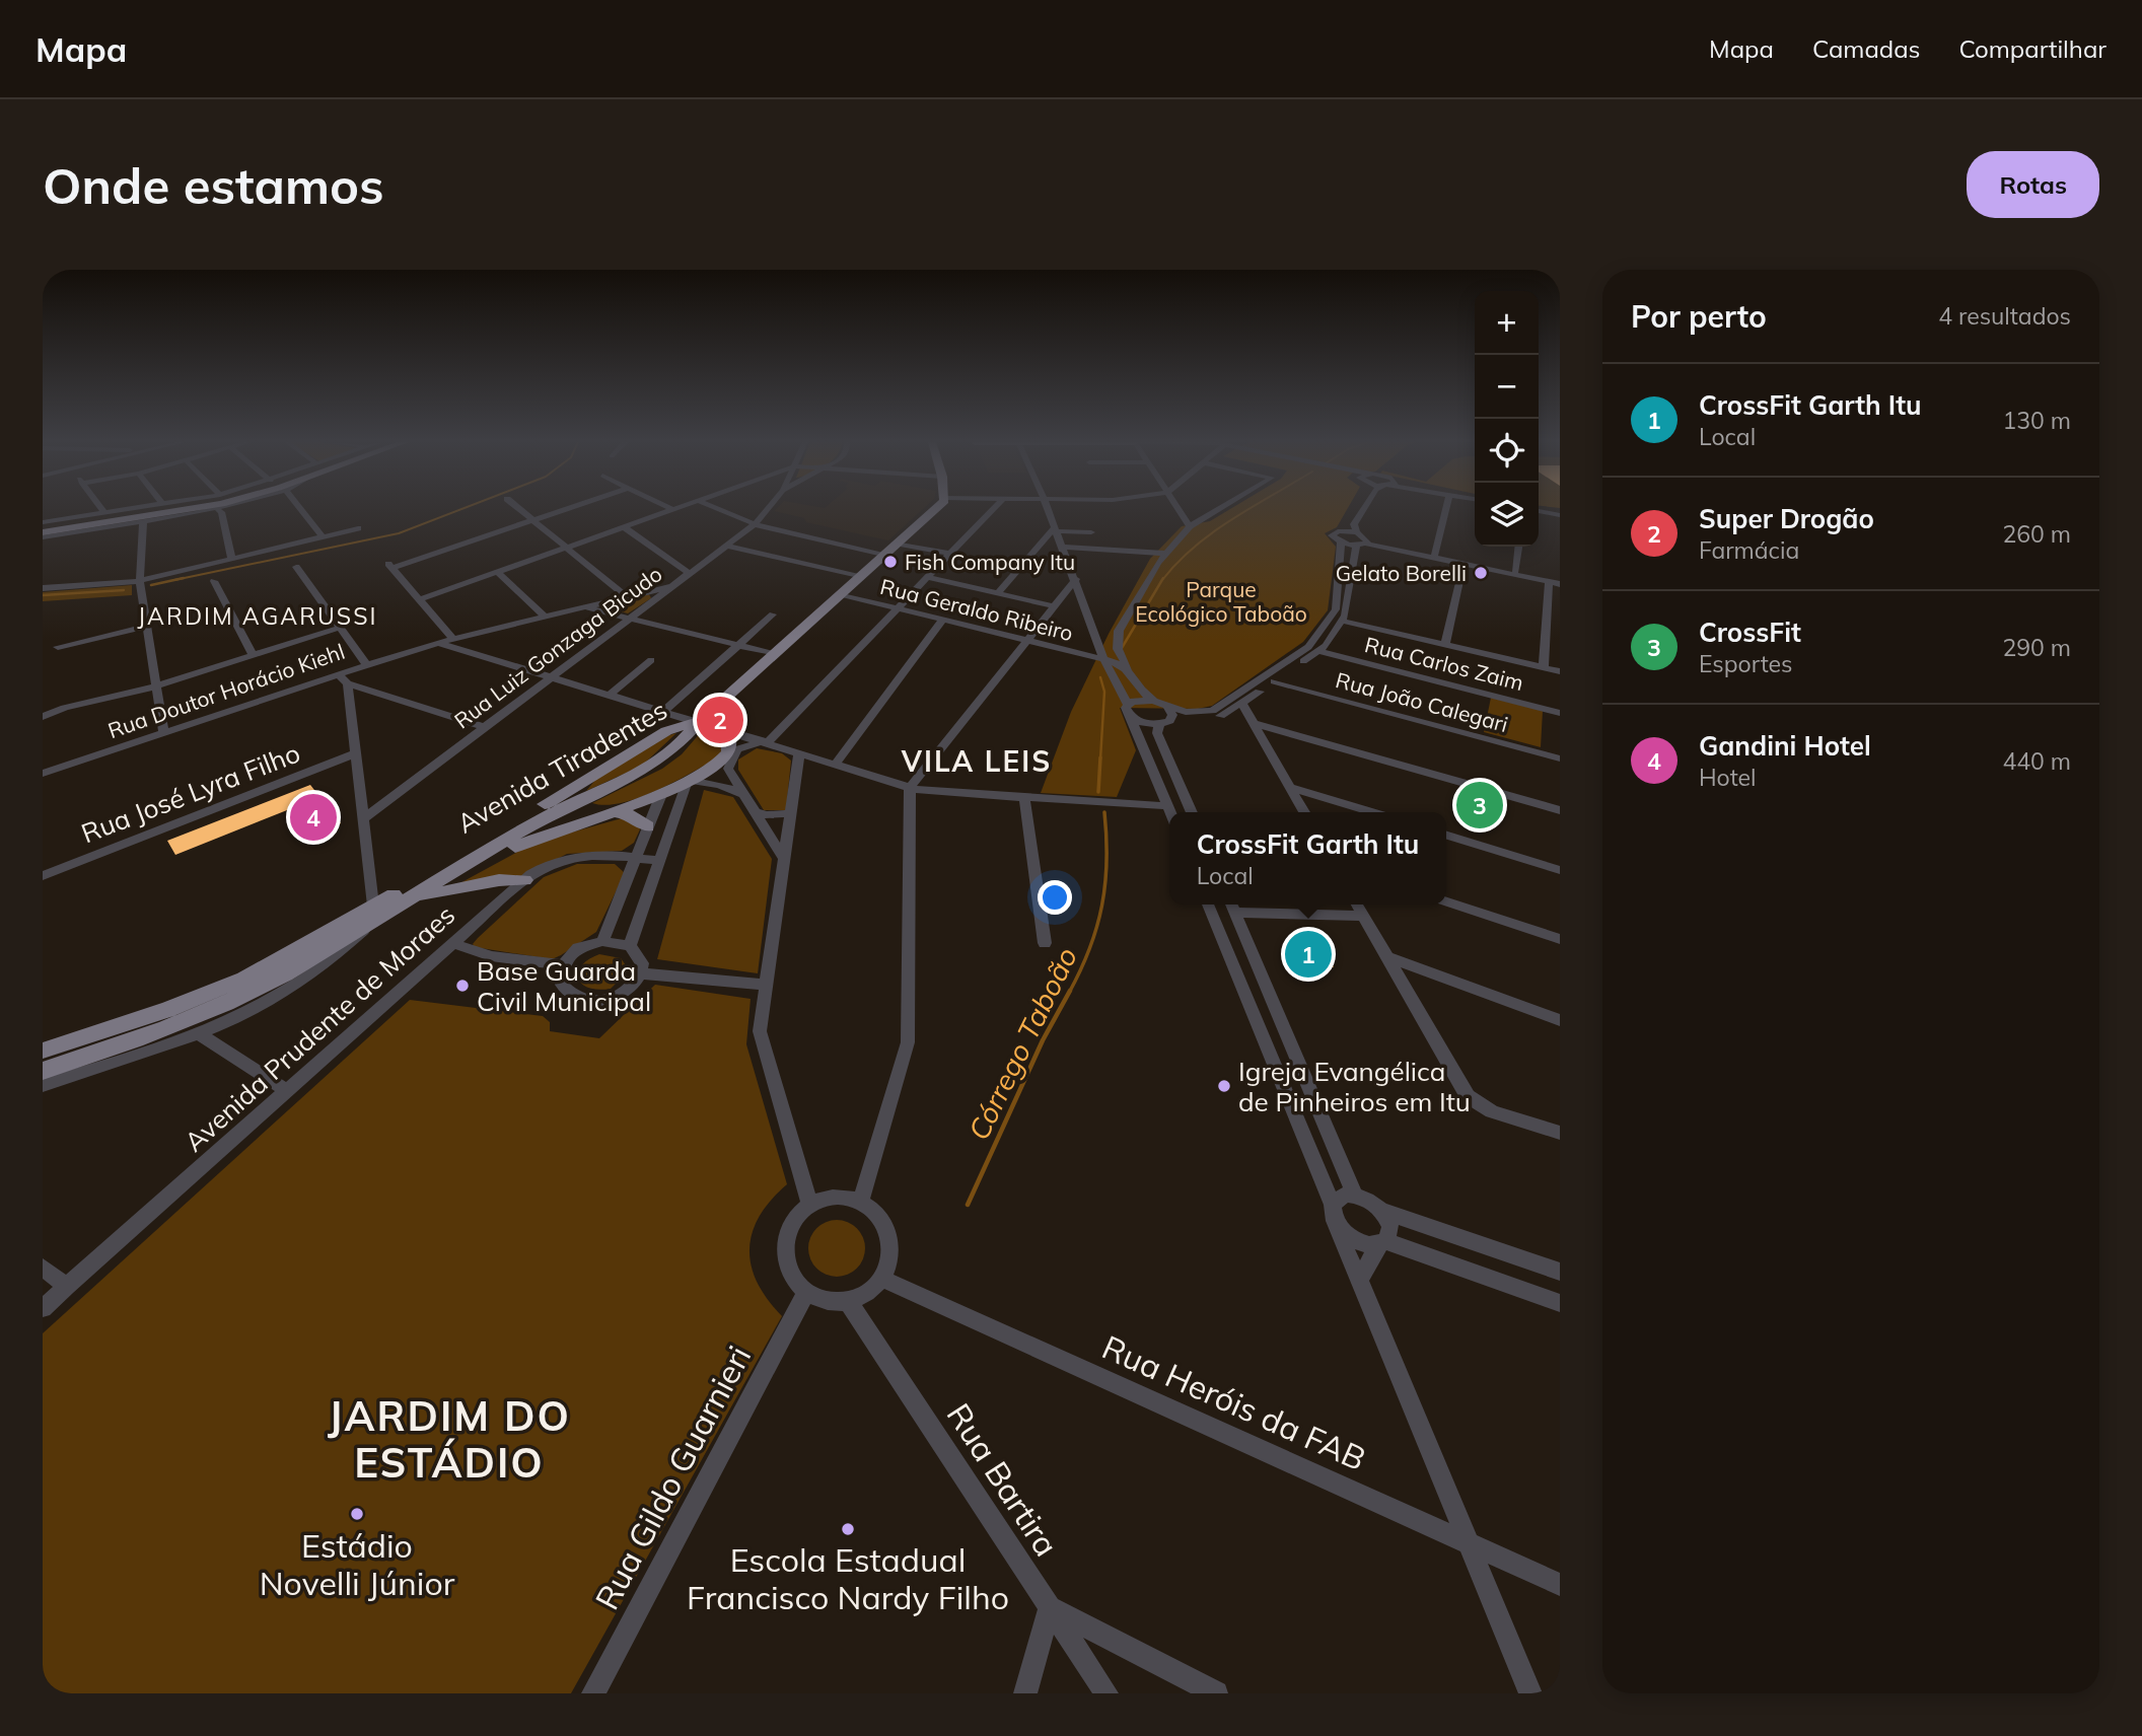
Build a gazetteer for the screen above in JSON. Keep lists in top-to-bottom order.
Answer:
{
  "streets": {
    "main road": ["Avenida Tiradentes"],
    "street": [
      "Rua Geraldo Ribeiro",
      "Rua Luiz Gonzaga Bicudo",
      "Rua Carlos Zaim",
      "Rua Doutor Horácio Kiehl",
      "Rua João Calegari",
      "Rua José Lyra Filho",
      "Avenida Prudente de Moraes",
      "Rua Heróis da FAB",
      "Rua Gildo Guarnieri",
      "Rua Bartira"
    ]
  },
  "crossings": [
    ["Rua Geraldo Ribeiro", "Avenida Tiradentes"],
    ["Rua Heróis da FAB", "Rua Gildo Guarnieri"],
    ["Rua Heróis da FAB", "Rua Bartira"],
    ["Rua Gildo Guarnieri", "Rua Bartira"]
  ],
  "districts": ["JARDIM AGARUSSI", "VILA LEIS", "JARDIM DO ESTÁDIO"],
  "water": ["Córrego Taboão"],
  "parks": ["Parque Ecológico Taboão"],
  "places": [
    "Fish Company Itu",
    "Gelato Borelli",
    "Base Guarda Civil Municipal",
    "Igreja Evangélica de Pinheiros em Itu",
    "Estádio Novelli Júnior",
    "Escola Estadual Francisco Nardy Filho"
  ],
  "page": {
    "header": "Mapa",
    "nav": ["Mapa", "Camadas", "Compartilhar"],
    "buttons": "Rotas",
    "title": "Onde estamos",
    "heading": ["Por perto", "4 resultados"],
    "map_buttons": ["+", "−"],
    "list": [
      {
        "mark": "1",
        "name": "CrossFit Garth Itu",
        "note": "Local",
        "value": "130 m"
      },
      {
        "mark": "2",
        "name": "Super Drogão",
        "note": "Farmácia",
        "value": "260 m"
      },
      {
        "mark": "3",
        "name": "CrossFit",
        "note": "Esportes",
        "value": "290 m"
      },
      {
        "mark": "4",
        "name": "Gandini Hotel",
        "note": "Hotel",
        "value": "440 m"
      }
    ],
    "pins": [
      "2",
      "3",
      "4",
      "1"
    ],
    "popup": ["CrossFit Garth Itu", "Local"]
  }
}
